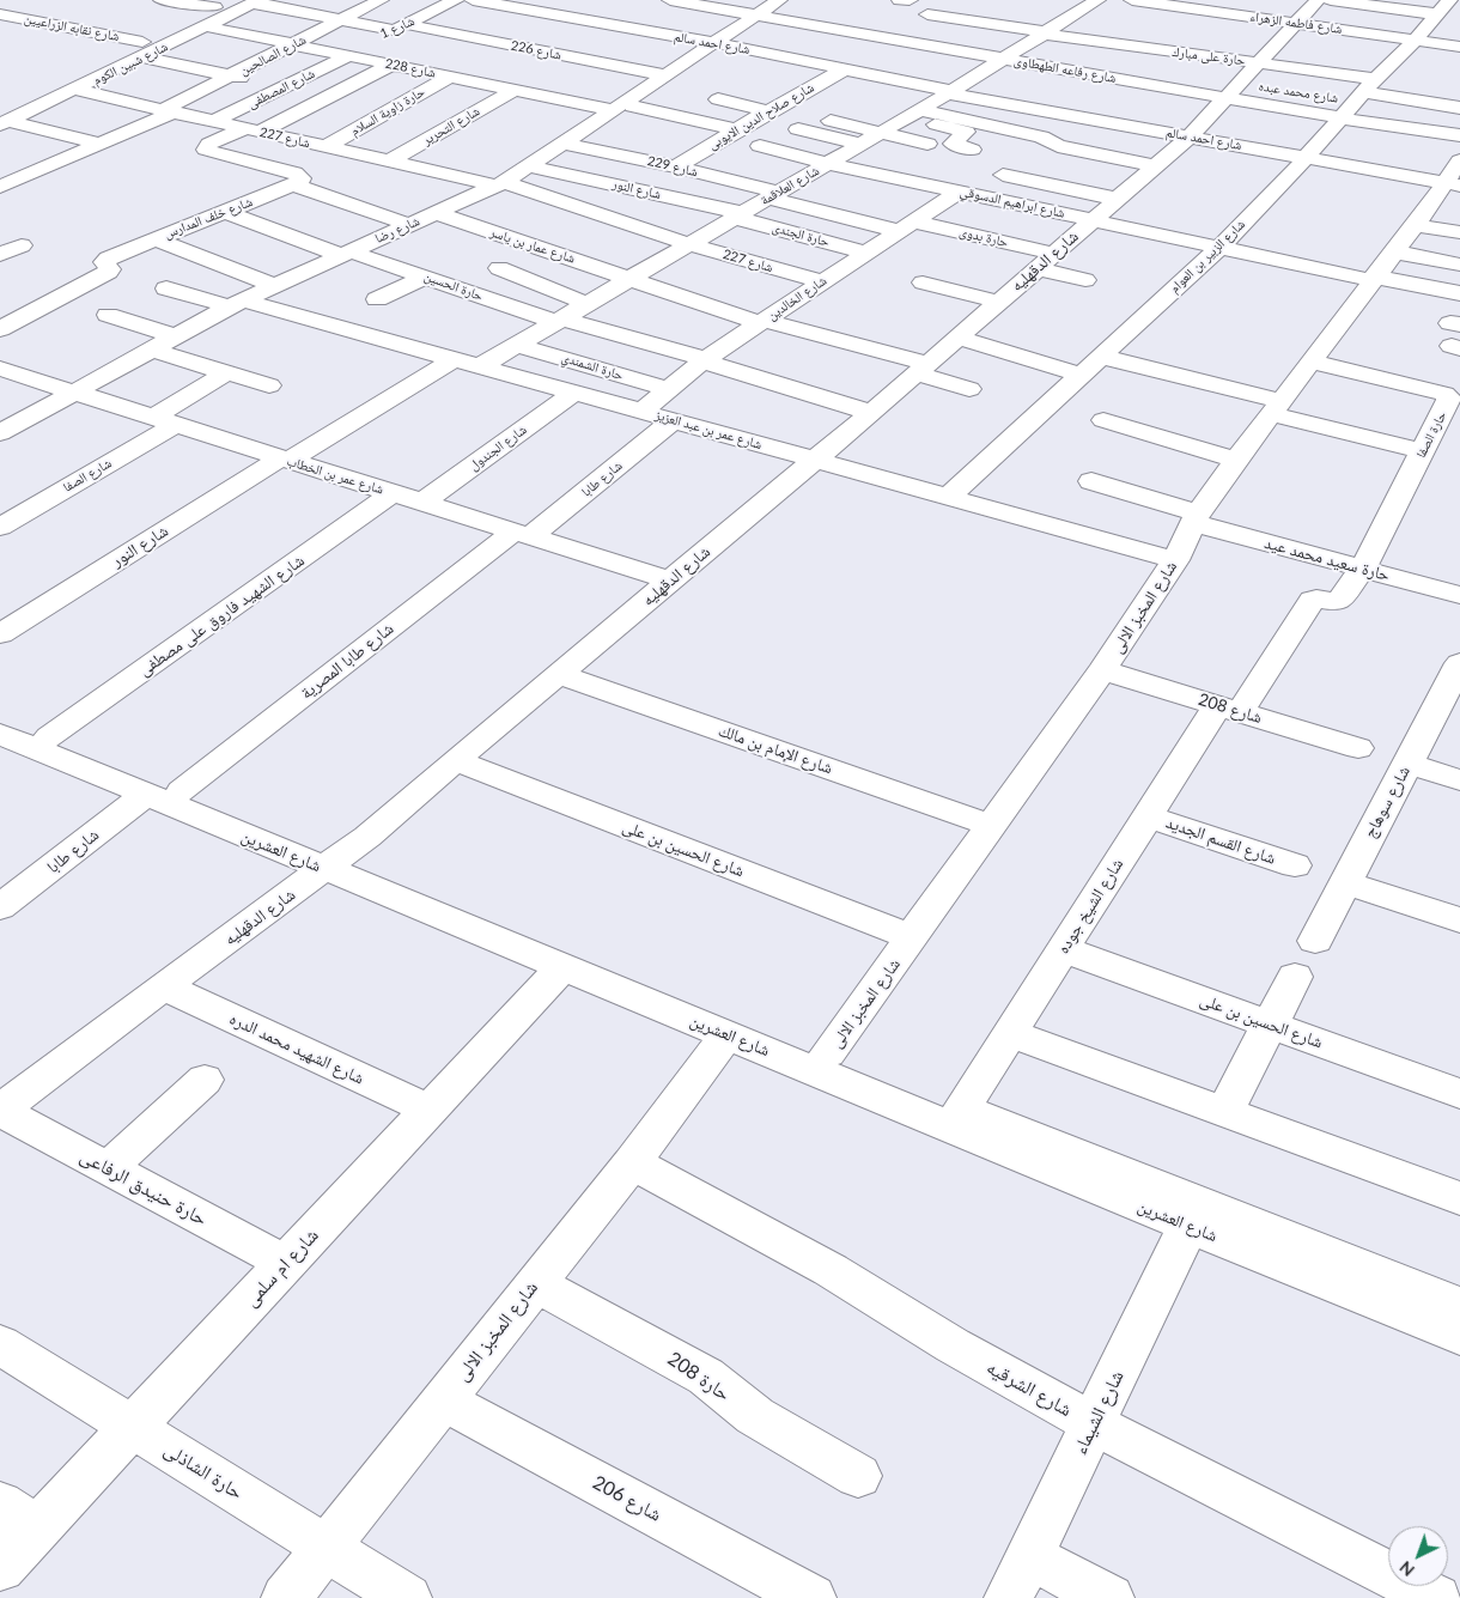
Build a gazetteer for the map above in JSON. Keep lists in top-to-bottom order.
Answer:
{
  "streets": {
    "street": [
      "شارع فاطمه الزهراء",
      "شارع نقابه الزراعيين",
      "شارع 1",
      "شارع احمد سالم",
      "شارع 226",
      "شارع الصالحين",
      "حارة على مبارك",
      "شارع شبين الكوم",
      "شارع 228",
      "شارع رفاعه الطهطاوى",
      "شارع المصطفى",
      "شارع محمد عبده",
      "حارة زاوية السلام",
      "شارع صلاح الدين الايوبى",
      "شارع التحرير",
      "شارع 227",
      "شارع 229",
      "شارع العلاقمة",
      "شارع النور",
      "شارع ابراهيم الدسوقي",
      "شارع خلف المدارس",
      "شارع رضا",
      "حارة الجندى",
      "حارة بدوى",
      "شارع عمار بن ياسر",
      "شارع الزبير بن العوام",
      "شارع الدقهليه",
      "حارة الحسين",
      "شارع الخالدين",
      "حارة الشمندي",
      "شارع عمر بن عبد العزيز",
      "حارة الصفا",
      "شارع الجندول",
      "شارع الصفا",
      "شارع عمر بن الخطاب",
      "شارع طابا",
      "حارة سعيد محمد عيد",
      "شارع المخبز الالى",
      "شارع الشهيد فاروق على مصطفى",
      "شارع طابا المصرية",
      "شارع 208",
      "شارع الإمام بن مالك",
      "شارع سوهاج",
      "شارع القسم الجديد",
      "شارع الحسين بن على",
      "شارع العشرين",
      "شارع الشيخ جوده",
      "شارع الشهيد محمد الدره",
      "حارة حنيدق الرفاعى",
      "شارع ام سلمى",
      "حارة 208",
      "شارع الشرقيه",
      "شارع الشيماء",
      "حارة الشاذلى",
      "شارع 206"
    ]
  },
  "crossings": [
    ["شارع فاطمه الزهراء", "شارع الزبير بن العوام"],
    ["شارع فاطمه الزهراء", "شارع الدقهليه"],
    ["شارع نقابه الزراعيين", "شارع الصالحين"],
    ["شارع نقابه الزراعيين", "شارع شبين الكوم"],
    ["شارع نقابه الزراعيين", "شارع المصطفى"],
    ["شارع 1", "شارع 226"],
    ["شارع 1", "شارع 228"],
    ["شارع 1", "شارع المصطفى"],
    ["شارع احمد سالم", "شارع صلاح الدين الايوبى"],
    ["شارع احمد سالم", "شارع العلاقمة"],
    ["شارع احمد سالم", "شارع رضا"],
    ["شارع احمد سالم", "شارع الزبير بن العوام"],
    ["شارع احمد سالم", "شارع الدقهليه"],
    ["شارع احمد سالم", "شارع المخبز الالى"],
    ["شارع 226", "شارع الصالحين"],
    ["شارع 226", "شارع شبين الكوم"],
    ["شارع 226", "شارع رضا"],
    ["شارع الصالحين", "شارع 228"],
    ["شارع الصالحين", "شارع 227"],
    ["حارة على مبارك", "شارع رفاعه الطهطاوى"],
    ["حارة على مبارك", "شارع محمد عبده"],
    ["حارة على مبارك", "شارع العلاقمة"],
    ["حارة على مبارك", "شارع الزبير بن العوام"],
    ["حارة على مبارك", "شارع الدقهليه"],
    ["شارع شبين الكوم", "شارع 228"],
    ["شارع شبين الكوم", "شارع 227"],
    ["شارع 228", "شارع المصطفى"],
    ["شارع 228", "حارة زاوية السلام"],
    ["شارع 228", "شارع صلاح الدين الايوبى"],
    ["شارع 228", "شارع التحرير"],
    ["شارع 228", "شارع رضا"],
    ["شارع رفاعه الطهطاوى", "شارع محمد عبده"],
    ["شارع رفاعه الطهطاوى", "شارع العلاقمة"],
    ["شارع رفاعه الطهطاوى", "شارع رضا"],
    ["شارع رفاعه الطهطاوى", "شارع الزبير بن العوام"],
    ["شارع رفاعه الطهطاوى", "شارع الدقهليه"],
    ["شارع المصطفى", "شارع 227"],
    ["شارع محمد عبده", "شارع الزبير بن العوام"],
    ["شارع محمد عبده", "شارع الدقهليه"],
    ["حارة زاوية السلام", "شارع 227"],
    ["شارع صلاح الدين الايوبى", "شارع 229"],
    ["شارع التحرير", "شارع 227"],
    ["شارع 227", "شارع العلاقمة"],
    ["شارع 227", "شارع رضا"],
    ["شارع 227", "شارع الخالدين"],
    ["شارع 229", "شارع العلاقمة"],
    ["شارع 229", "شارع رضا"],
    ["شارع 229", "حارة بدوى"],
    ["شارع 229", "شارع الخالدين"],
    ["شارع العلاقمة", "شارع النور"],
    ["شارع العلاقمة", "شارع ابراهيم الدسوقي"],
    ["شارع العلاقمة", "حارة الجندى"],
    ["شارع العلاقمة", "شارع عمار بن ياسر"],
    ["شارع العلاقمة", "حارة الحسين"],
    ["شارع العلاقمة", "حارة الشمندي"],
    ["شارع العلاقمة", "شارع عمر بن عبد العزيز"],
    ["شارع النور", "شارع رضا"],
    ["شارع النور", "حارة الجندى"],
    ["شارع النور", "شارع عمر بن عبد العزيز"],
    ["شارع النور", "شارع عمر بن الخطاب"],
    ["شارع ابراهيم الدسوقي", "شارع الزبير بن العوام"],
    ["شارع ابراهيم الدسوقي", "شارع الدقهليه"],
    ["شارع ابراهيم الدسوقي", "شارع الخالدين"],
    ["شارع ابراهيم الدسوقي", "شارع المخبز الالى"],
    ["شارع خلف المدارس", "حارة الحسين"],
    ["شارع رضا", "شارع عمار بن ياسر"],
    ["شارع رضا", "حارة الحسين"],
    ["شارع رضا", "شارع عمر بن عبد العزيز"],
    ["شارع رضا", "شارع عمر بن الخطاب"],
    ["حارة الجندى", "شارع الخالدين"],
    ["حارة بدوى", "شارع الدقهليه"],
    ["حارة بدوى", "شارع الخالدين"],
    ["شارع عمار بن ياسر", "شارع الدقهليه"],
    ["شارع عمار بن ياسر", "شارع الخالدين"],
    ["شارع الزبير بن العوام", "شارع عمر بن عبد العزيز"],
    ["شارع الدقهليه", "حارة الحسين"],
    ["شارع الدقهليه", "شارع عمر بن عبد العزيز"],
    ["شارع الدقهليه", "شارع عمر بن الخطاب"],
    ["شارع الدقهليه", "شارع الإمام بن مالك"],
    ["شارع الدقهليه", "شارع الحسين بن على"],
    ["شارع الدقهليه", "شارع العشرين"],
    ["شارع الدقهليه", "شارع الشهيد محمد الدره"],
    ["شارع الدقهليه", "حارة حنيدق الرفاعى"],
    ["حارة الحسين", "شارع الخالدين"],
    ["شارع الخالدين", "حارة الشمندي"],
    ["شارع الخالدين", "شارع عمر بن عبد العزيز"],
    ["شارع عمر بن عبد العزيز", "شارع الجندول"],
    ["شارع عمر بن عبد العزيز", "شارع طابا"],
    ["شارع عمر بن عبد العزيز", "شارع المخبز الالى"],
    ["حارة الصفا", "حارة سعيد محمد عيد"],
    ["حارة الصفا", "شارع المخبز الالى"],
    ["حارة الصفا", "شارع الشيخ جوده"],
    ["شارع الجندول", "شارع عمر بن الخطاب"],
    ["شارع الصفا", "شارع عمر بن الخطاب"],
    ["شارع عمر بن الخطاب", "شارع طابا"],
    ["شارع عمر بن الخطاب", "شارع الشهيد فاروق على مصطفى"],
    ["شارع عمر بن الخطاب", "شارع طابا المصرية"],
    ["شارع طابا", "شارع طابا المصرية"],
    ["شارع طابا", "شارع العشرين"],
    ["حارة سعيد محمد عيد", "شارع المخبز الالى"],
    ["حارة سعيد محمد عيد", "شارع الشيخ جوده"],
    ["شارع المخبز الالى", "شارع 208"],
    ["شارع المخبز الالى", "شارع الإمام بن مالك"],
    ["شارع المخبز الالى", "شارع الحسين بن على"],
    ["شارع المخبز الالى", "شارع العشرين"],
    ["شارع المخبز الالى", "حارة 208"],
    ["شارع المخبز الالى", "شارع الشرقيه"],
    ["شارع المخبز الالى", "حارة الشاذلى"],
    ["شارع المخبز الالى", "شارع 206"],
    ["شارع الشهيد فاروق على مصطفى", "شارع العشرين"],
    ["شارع طابا المصرية", "شارع العشرين"],
    ["شارع 208", "شارع الشيخ جوده"],
    ["شارع القسم الجديد", "شارع الشيخ جوده"],
    ["شارع الحسين بن على", "شارع الشيخ جوده"],
    ["شارع العشرين", "شارع الشيخ جوده"],
    ["شارع العشرين", "شارع ام سلمى"],
    ["شارع العشرين", "شارع الشيماء"],
    ["شارع الشهيد محمد الدره", "شارع ام سلمى"],
    ["حارة حنيدق الرفاعى", "شارع ام سلمى"],
    ["شارع ام سلمى", "حارة الشاذلى"],
    ["شارع الشرقيه", "شارع الشيماء"]
  ],
  "north": "bottom left"
}
